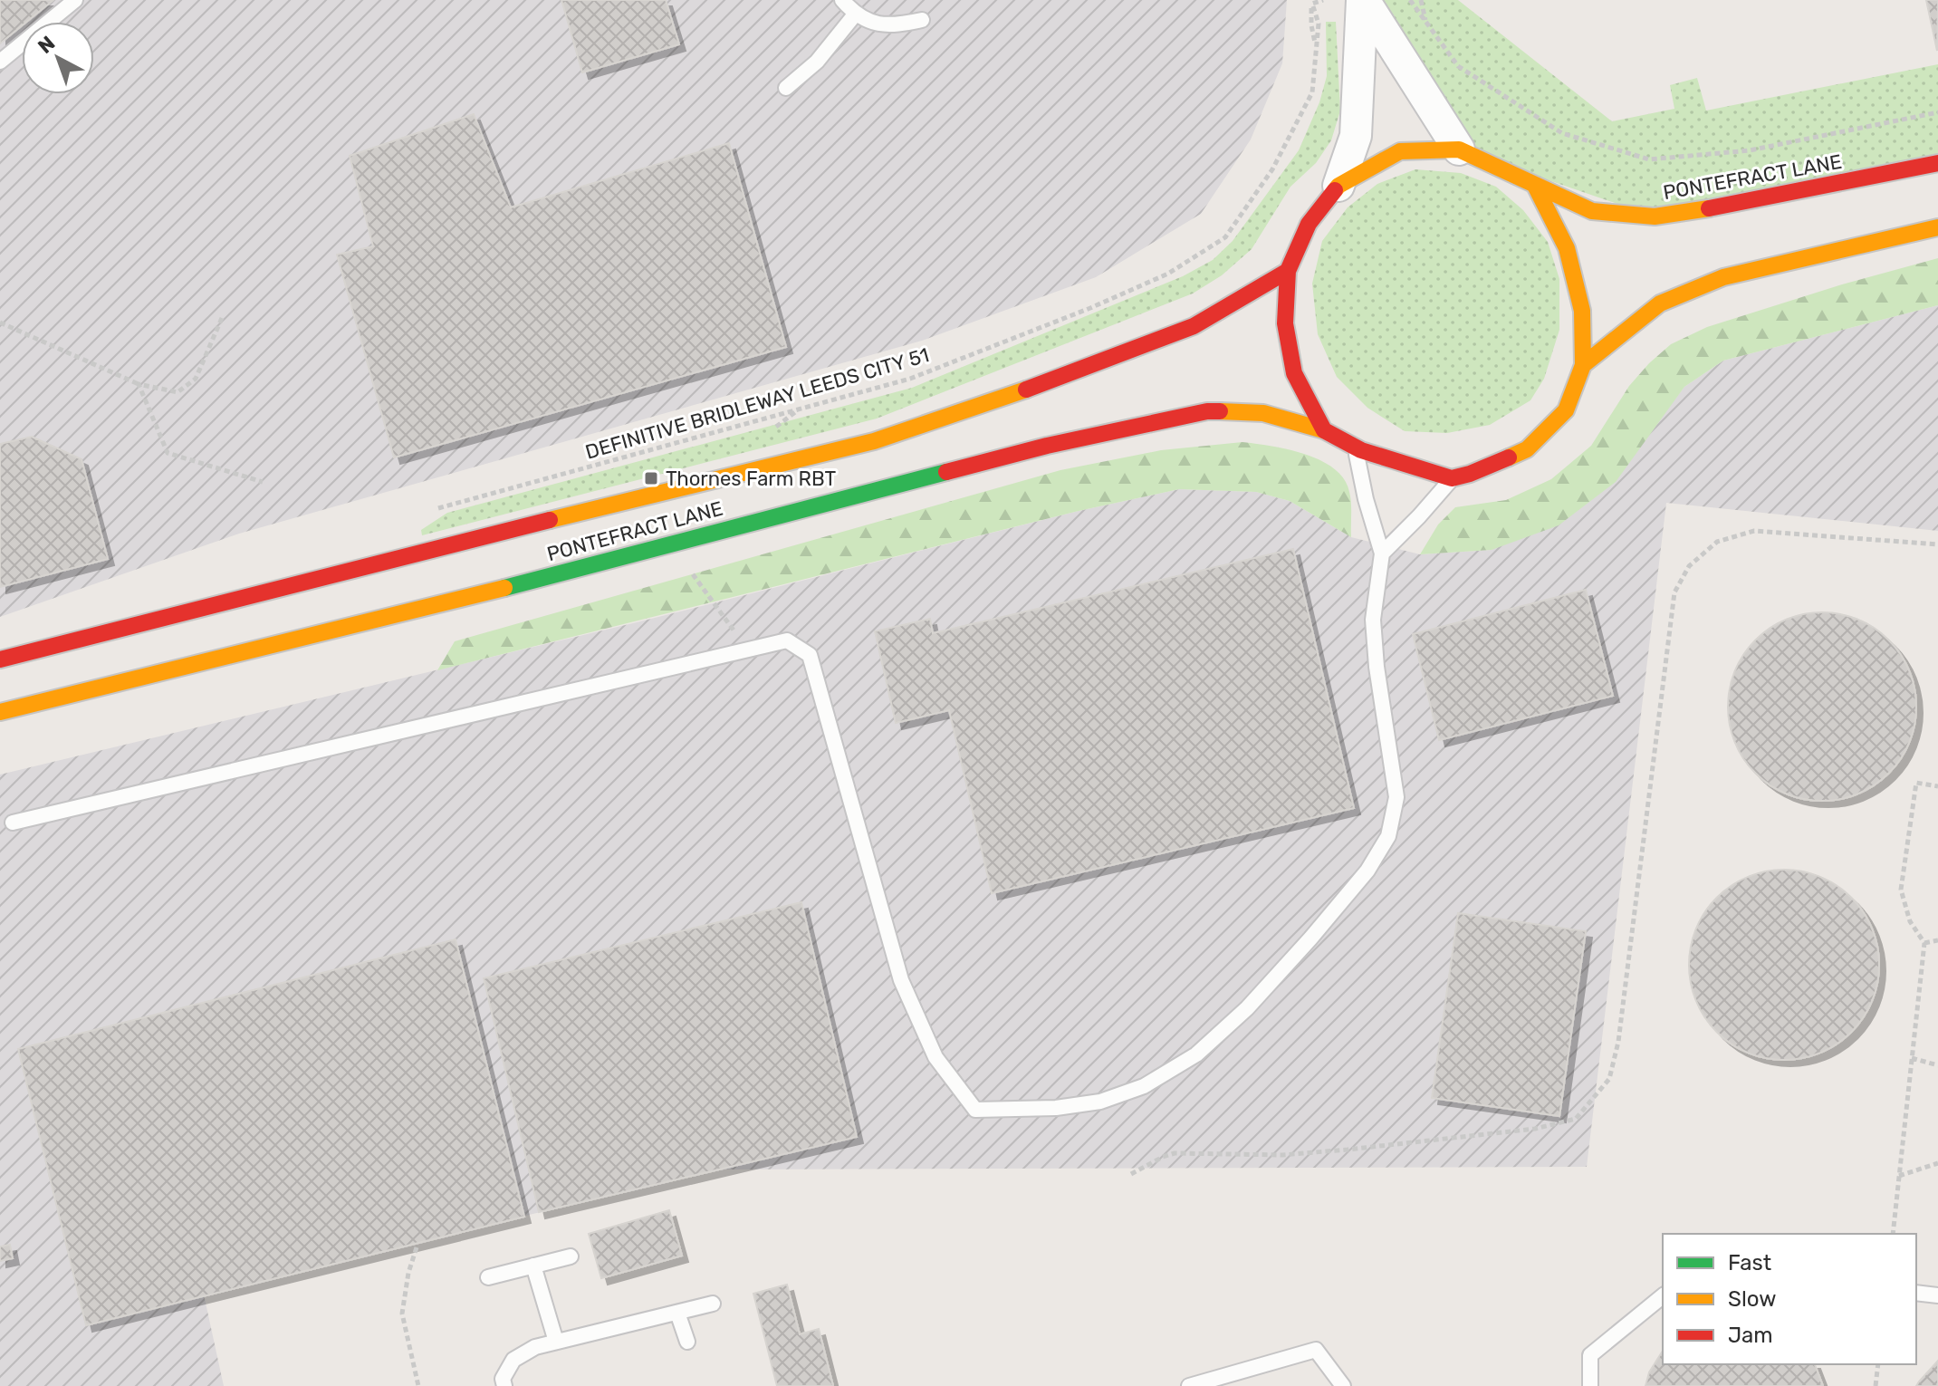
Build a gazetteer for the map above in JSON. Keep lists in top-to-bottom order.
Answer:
{
  "streets": {
    "highway": ["PONTEFRACT LANE"],
    "path": ["DEFINITIVE BRIDLEWAY LEEDS CITY 51"]
  },
  "places": {
    "transit": ["Thornes Farm RBT"]
  },
  "legend": ["Fast", "Slow", "Jam"],
  "north": "top left"
}
